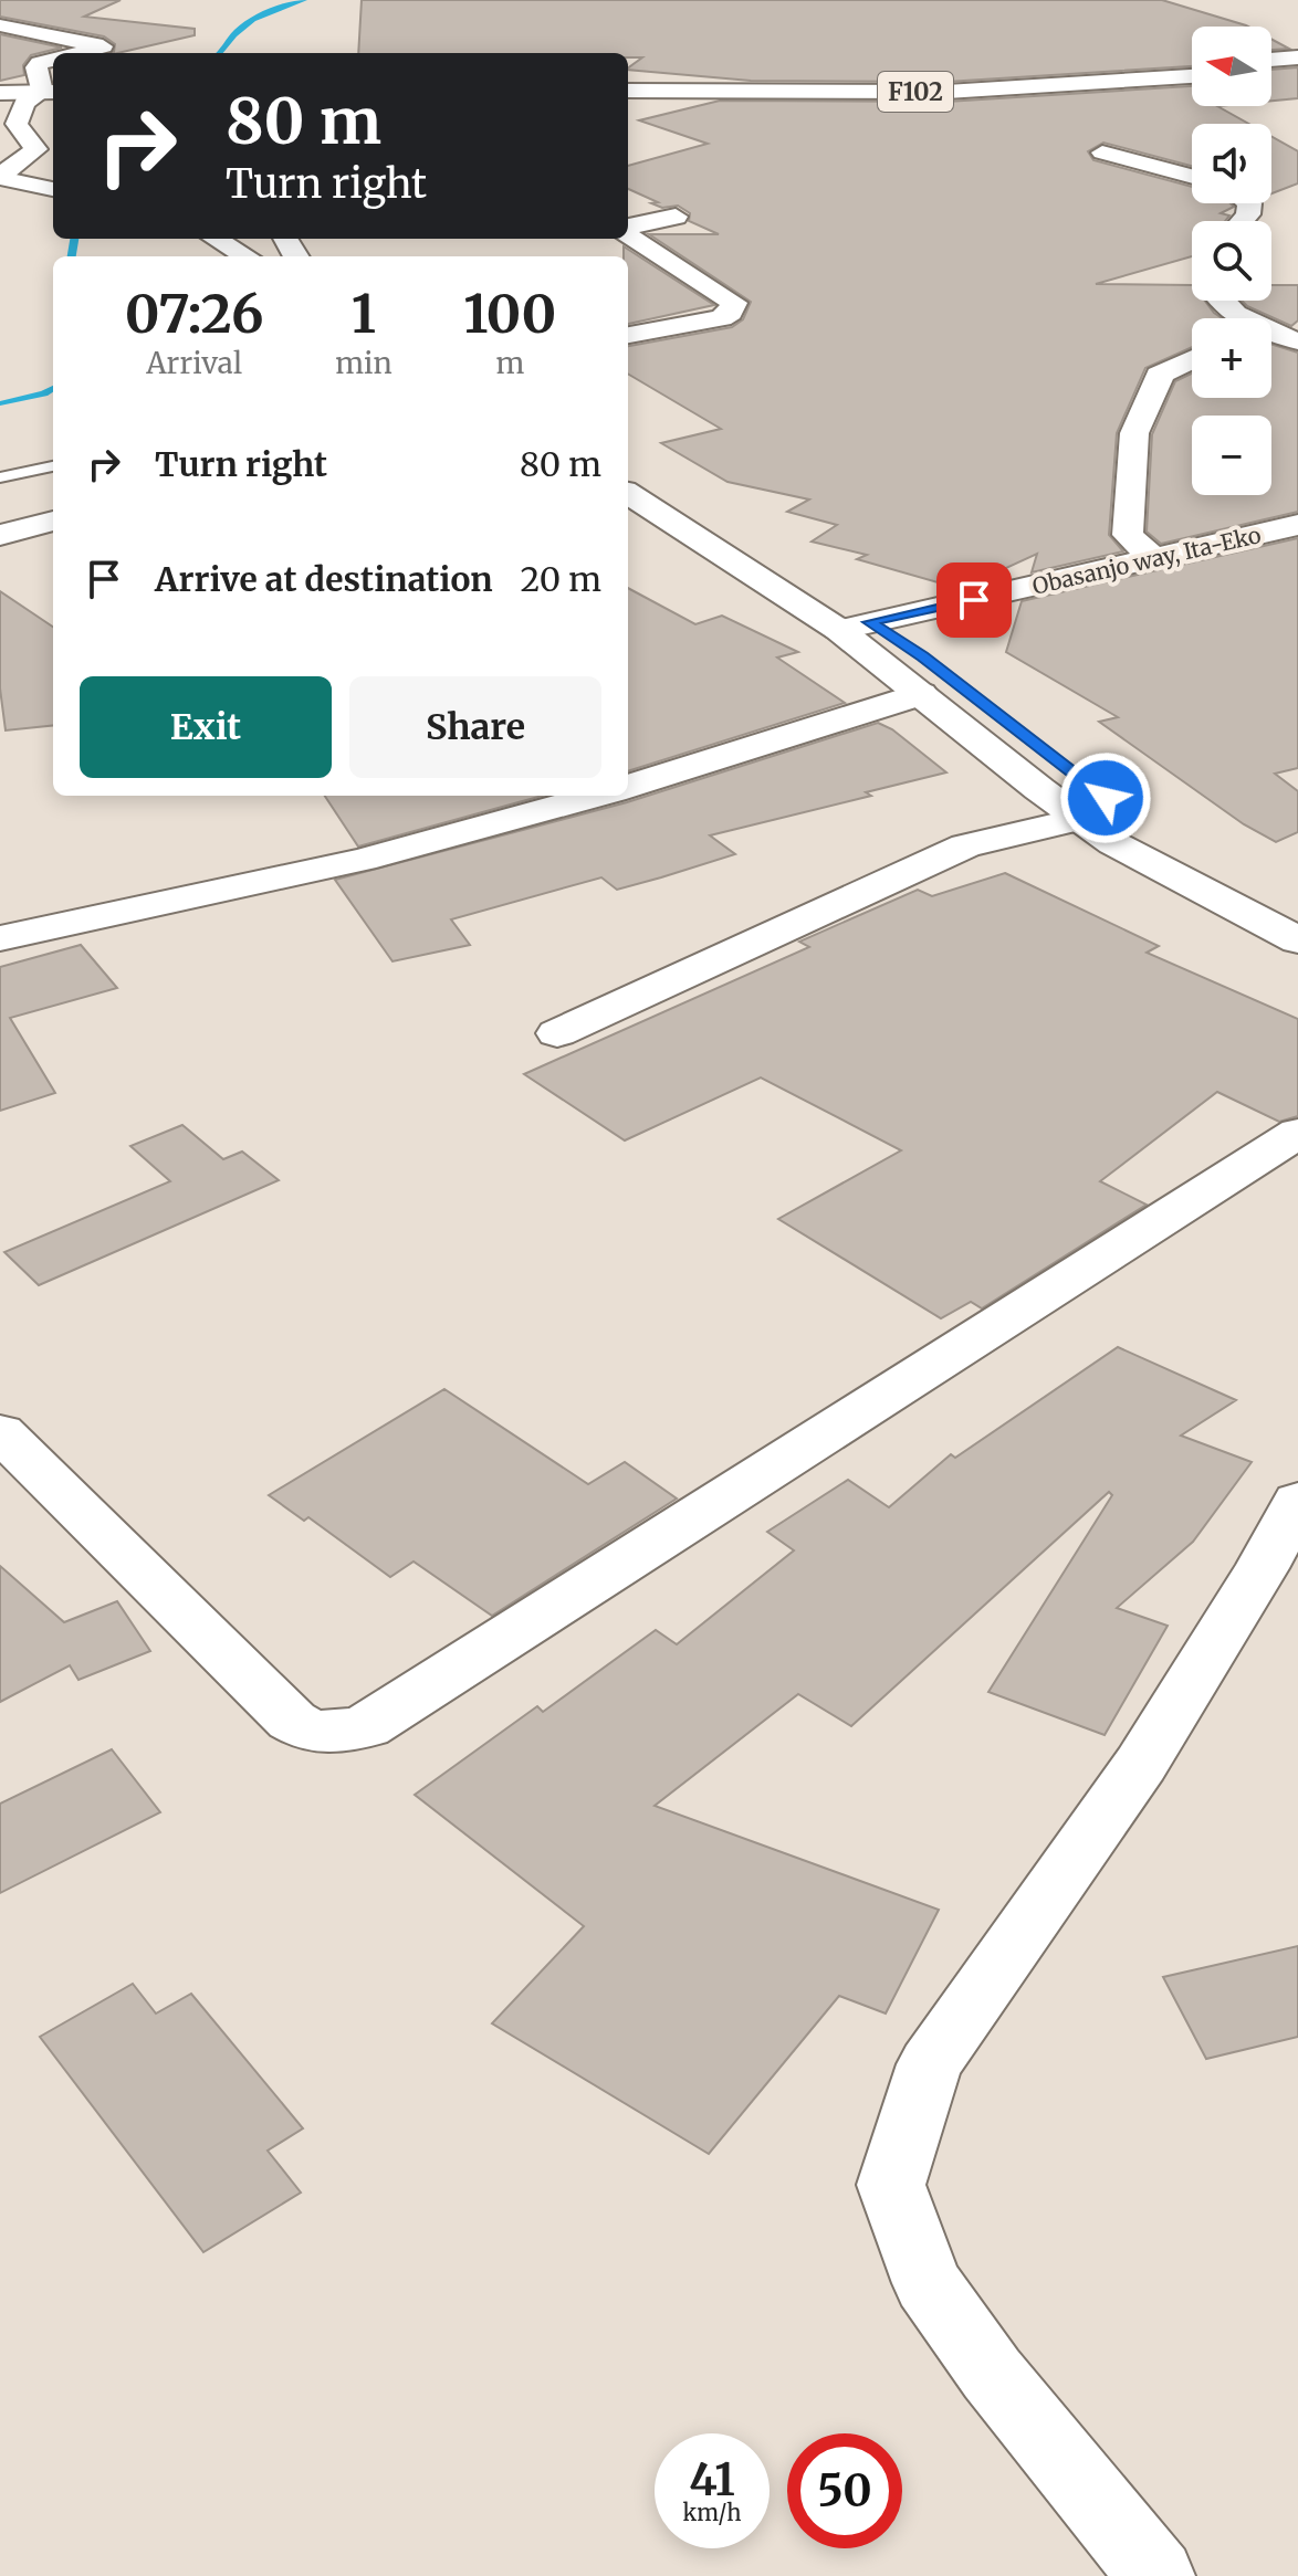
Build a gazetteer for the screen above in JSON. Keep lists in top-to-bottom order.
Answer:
{
  "streets": {
    "main road": ["F102", "Obasanjo way, Ita-Eko"]
  },
  "north": "left",
  "page": {
    "map_buttons": ["+", "−"],
    "turn": ["80 m", "Turn right"],
    "eta": [
      "07:26",
      "Arrival",
      "1",
      "min",
      "100",
      "m"
    ],
    "list": [
      {
        "name": "Turn right",
        "value": "80 m"
      },
      {
        "name": "Arrive at destination",
        "value": "20 m"
      }
    ],
    "buttons": ["Exit", "Share"],
    "speed": "41 km/h",
    "limit": "50"
  }
}
